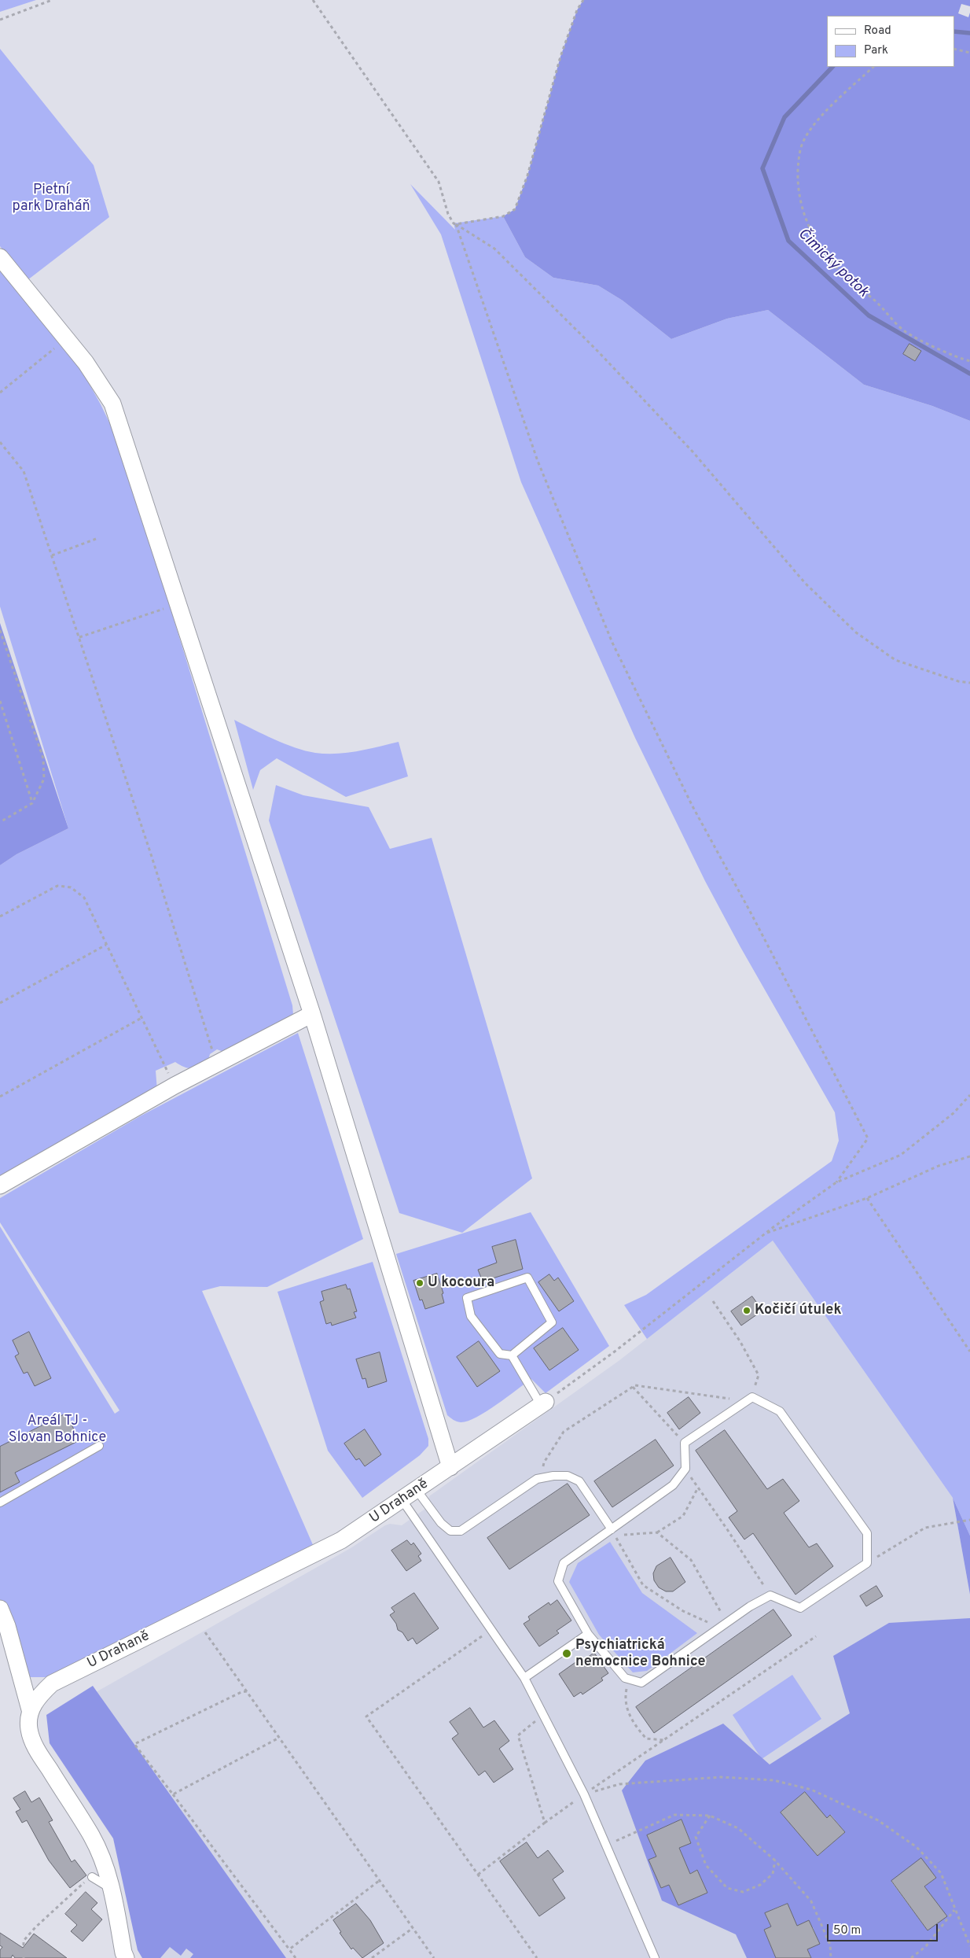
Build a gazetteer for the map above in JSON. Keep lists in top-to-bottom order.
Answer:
{
  "streets": {
    "street": ["U Drahaně"]
  },
  "water": ["Čimický potok"],
  "parks": ["Pietní park Draháň", "Areál TJ - Slovan Bohnice"],
  "places": ["U kocoura", "Kočičí útulek", "Psychiatrická nemocnice Bohnice"],
  "legend": ["Road", "Park"],
  "scale_bar": "50 m"
}
